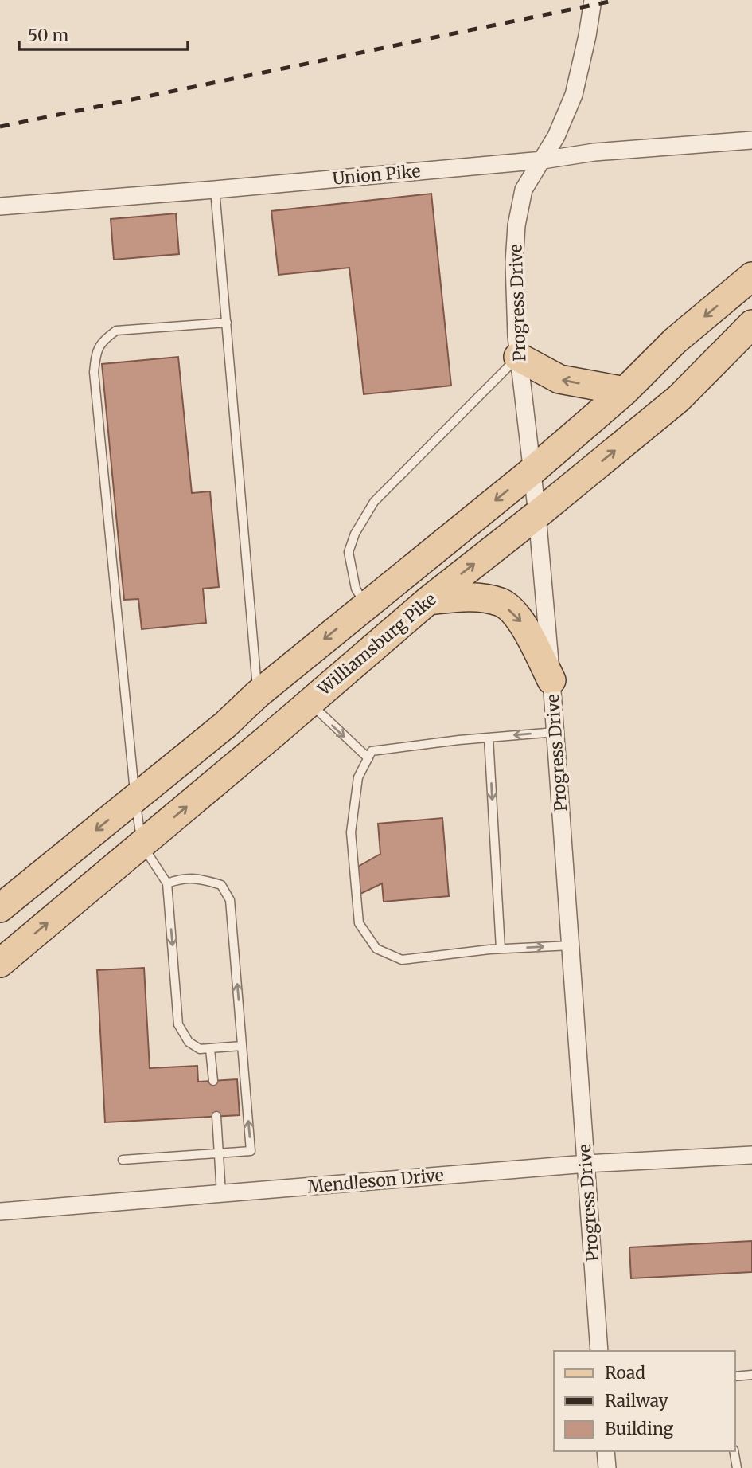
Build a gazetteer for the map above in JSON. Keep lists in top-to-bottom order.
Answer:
{
  "streets": {
    "main road": ["Williamsburg Pike"],
    "street": ["Union Pike", "Progress Drive", "Mendleson Drive"]
  },
  "crossings": [
    ["Union Pike", "Progress Drive"],
    ["Progress Drive", "Williamsburg Pike"],
    ["Progress Drive", "Mendleson Drive"]
  ],
  "legend": ["Road", "Railway", "Building"],
  "scale_bar": "50 m"
}
